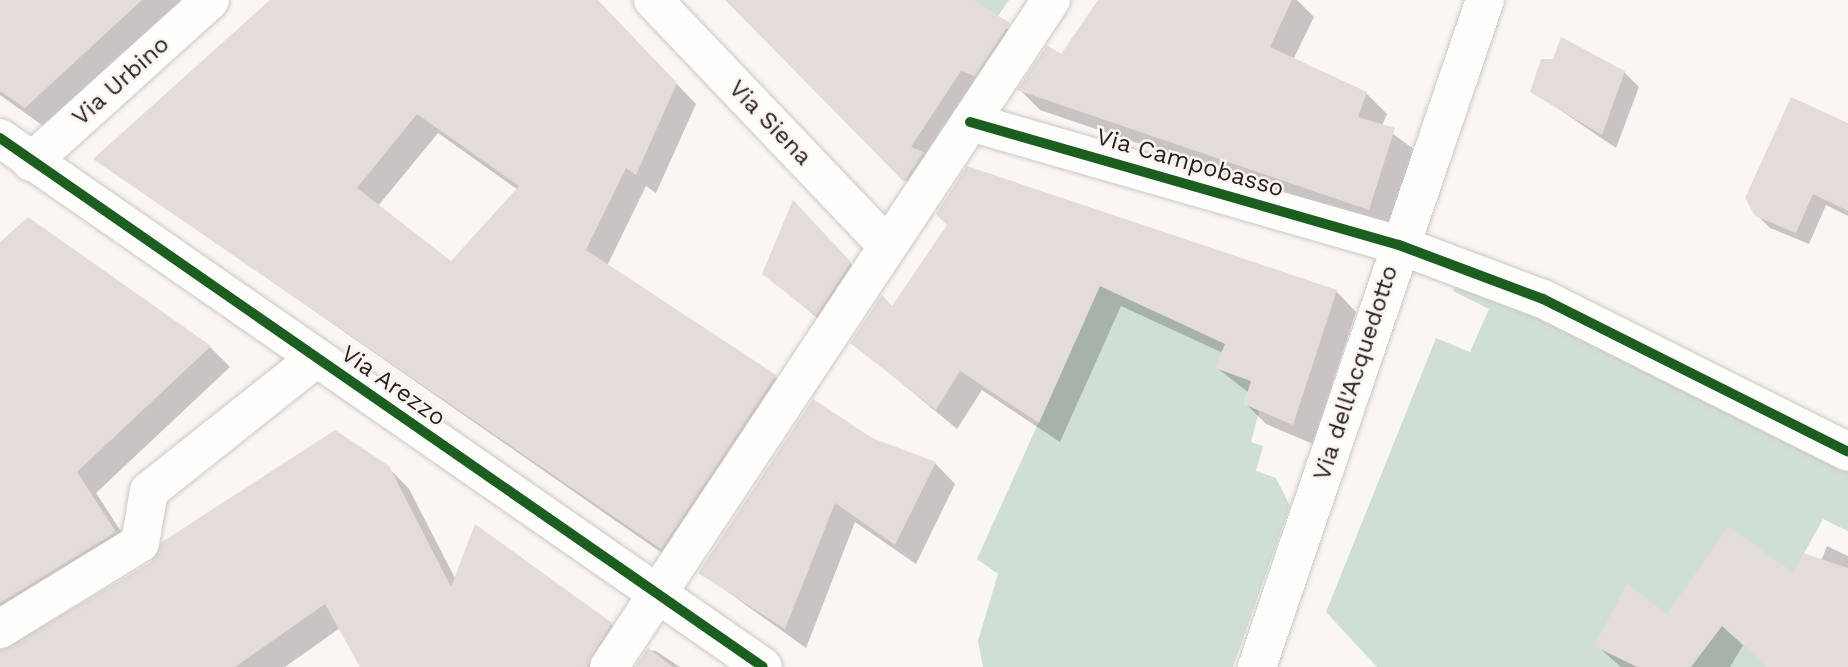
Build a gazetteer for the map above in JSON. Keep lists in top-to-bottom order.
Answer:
{
  "streets": {
    "street": [
      "Via Urbino",
      "Via Siena",
      "Via Campobasso",
      "Via dell'Acquedotto",
      "Via Arezzo"
    ]
  },
  "crossings": [
    ["Via Urbino", "Via Arezzo"],
    ["Via Campobasso", "Via dell'Acquedotto"]
  ]
}
